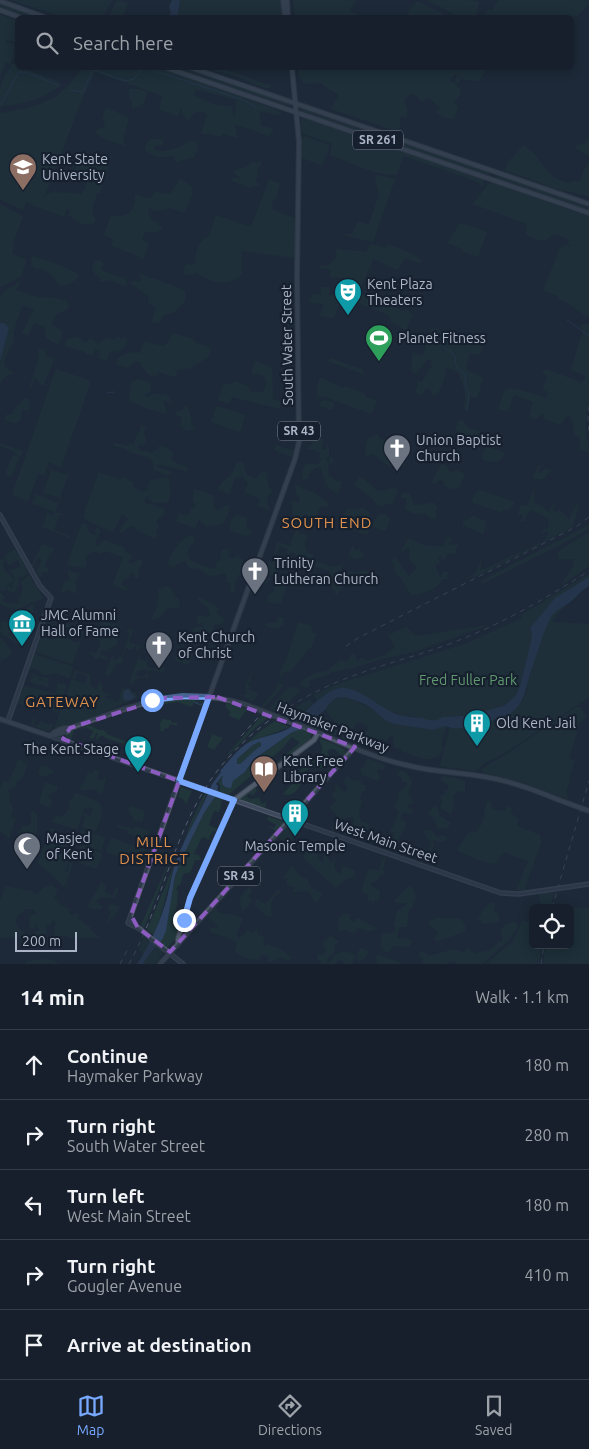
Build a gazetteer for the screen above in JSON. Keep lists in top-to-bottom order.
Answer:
{
  "streets": {
    "main road": [
      "SR 261",
      "South Water Street",
      "SR 43",
      "Haymaker Parkway",
      "West Main Street"
    ]
  },
  "crossings": [
    ["SR 261", "South Water Street"],
    ["South Water Street", "Haymaker Parkway"],
    ["South Water Street", "West Main Street"],
    ["SR 43", "Haymaker Parkway"],
    ["SR 43", "West Main Street"],
    ["Haymaker Parkway", "West Main Street"]
  ],
  "districts": ["SOUTH END", "GATEWAY", "MILL DISTRICT"],
  "parks": ["Fred Fuller Park"],
  "places": {
    "school or university": ["Kent State University"],
    "theatre": ["Kent Plaza Theaters", "The Kent Stage"],
    "sports": ["Planet Fitness"],
    "church": ["Union Baptist Church", "Trinity Lutheran Church", "Kent Church of Christ"],
    "museum": ["JMC Alumni Hall of Fame"],
    "building": ["Old Kent Jail", "Masonic Temple"],
    "library": ["Kent Free Library"],
    "mosque": ["Masjed of Kent"]
  },
  "scale_bar": "200 m",
  "page": {
    "search": "Search here",
    "scale": "200 m",
    "heading": ["14 min", "Walk · 1.1 km"],
    "list": [
      ["Continue", "Haymaker Parkway", "180 m"],
      ["Turn right", "South Water Street", "280 m"],
      ["Turn left", "West Main Street", "180 m"],
      ["Turn right", "Gougler Avenue", "410 m"],
      "Arrive at destination"
    ],
    "nav": ["Map", "Directions", "Saved"]
  }
}
